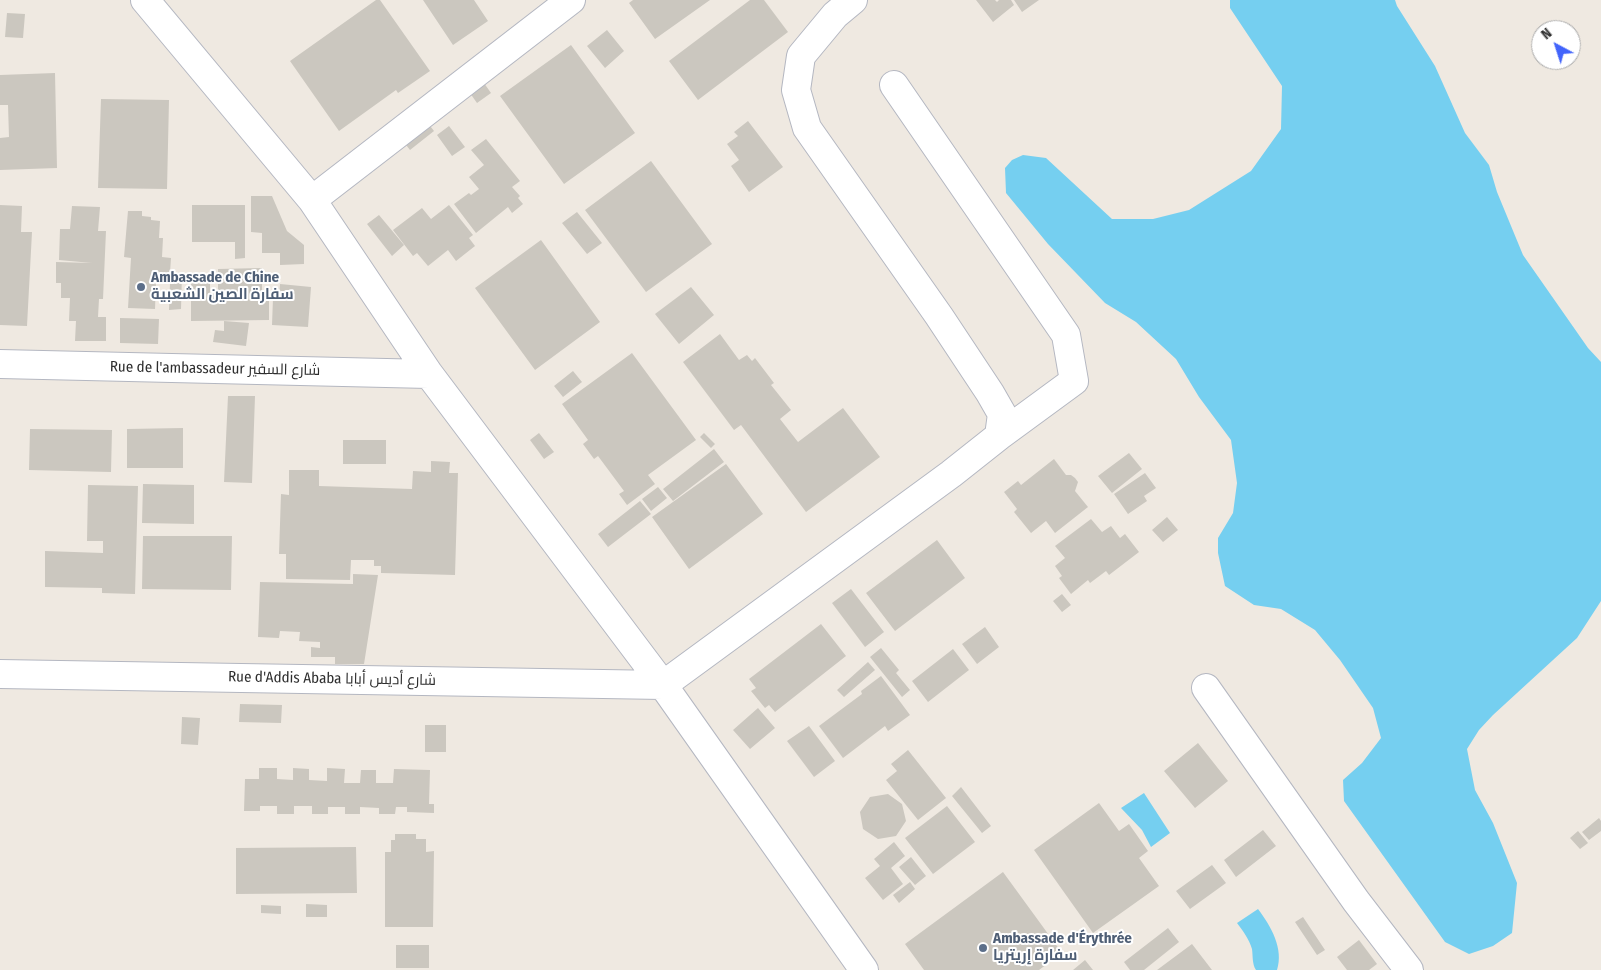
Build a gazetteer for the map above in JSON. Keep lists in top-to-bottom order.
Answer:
{
  "streets": {
    "street": ["Rue de l'ambassadeur شارع السفير", "Rue d'Addis Ababa شارع أديس أبابا"]
  },
  "places": ["Ambassade de Chine سفارة الصين الشعبية", "Ambassade d'Érythrée سفارة إريتريا"],
  "north": "top left"
}
